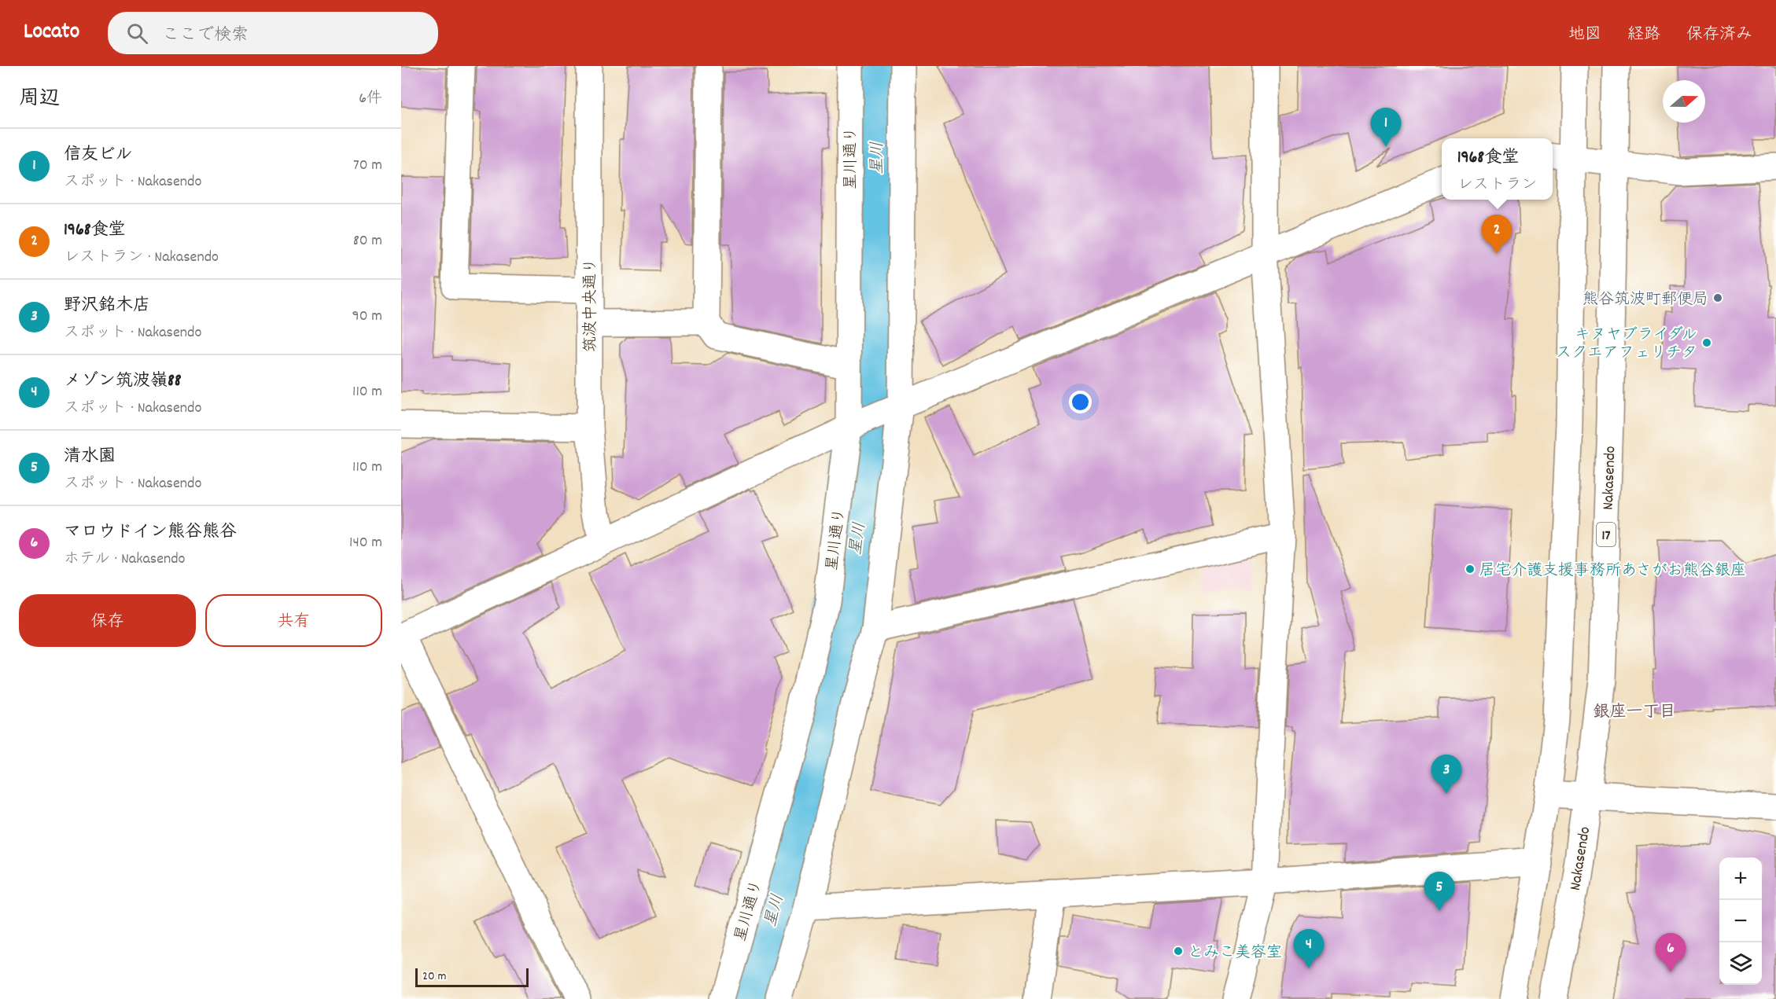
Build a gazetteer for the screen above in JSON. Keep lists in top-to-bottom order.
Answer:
{
  "streets": {
    "main road": [
      "星川通り",
      "筑波中央通り",
      "Nakasendo",
      "17"
    ]
  },
  "districts": ["銀座一丁目"],
  "water": ["星川"],
  "places": [
    "熊谷筑波町郵便局",
    "キヌヤブライダル スクエアフェリチタ",
    "居宅介護支援事務所あさがお熊谷銀座",
    "とみこ美容室"
  ],
  "scale_bar": "20 m",
  "north": "right",
  "page": {
    "header": "Locato",
    "search": "ここで検索",
    "nav": ["地図", "経路", "保存済み"],
    "heading": ["周辺", "6件"],
    "pins": [
      "1",
      "2",
      "3",
      "5",
      "4",
      "6"
    ],
    "list": [
      {
        "mark": "1",
        "name": "信友ビル",
        "note": "スポット · Nakasendo",
        "value": "70 m"
      },
      {
        "mark": "2",
        "name": "1968食堂",
        "note": "レストラン · Nakasendo",
        "value": "80 m"
      },
      {
        "mark": "3",
        "name": "野沢銘木店",
        "note": "スポット · Nakasendo",
        "value": "90 m"
      },
      {
        "mark": "4",
        "name": "メゾン筑波嶺88",
        "note": "スポット · Nakasendo",
        "value": "110 m"
      },
      {
        "mark": "5",
        "name": "清水園",
        "note": "スポット · Nakasendo",
        "value": "110 m"
      },
      {
        "mark": "6",
        "name": "マロウドイン熊谷熊谷",
        "note": "ホテル · Nakasendo",
        "value": "140 m"
      }
    ],
    "popup": ["1968食堂", "レストラン"],
    "buttons": ["保存", "共有"],
    "map_buttons": ["+", "−"],
    "scale": "20 m"
  }
}
